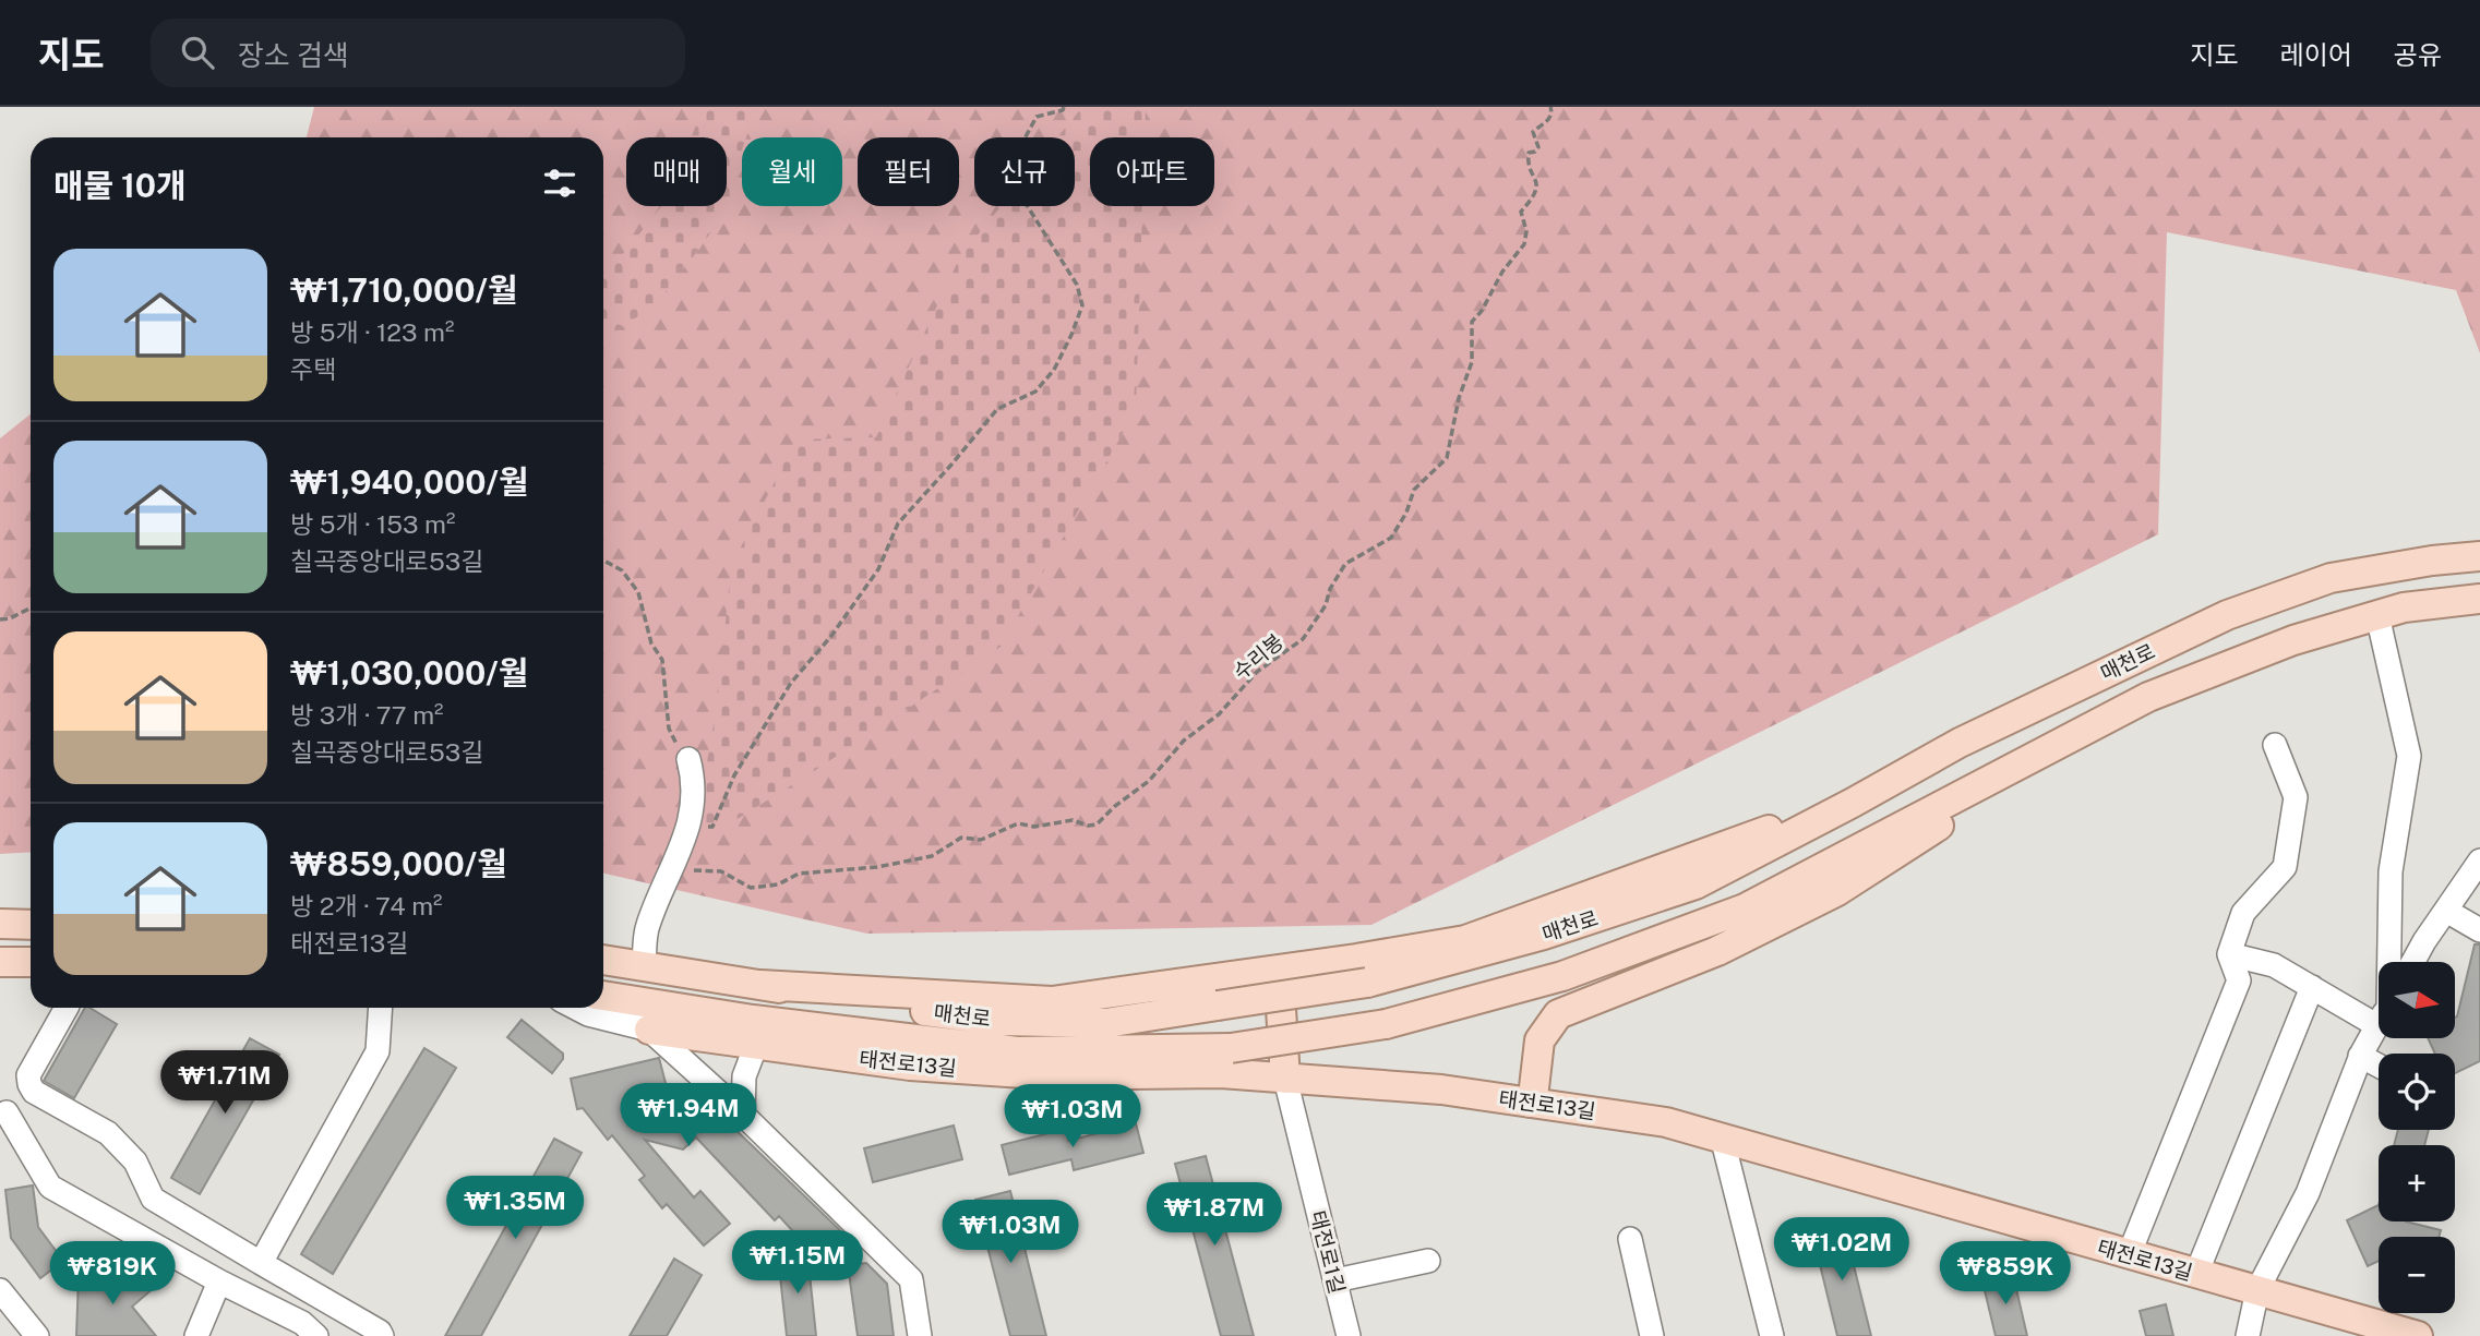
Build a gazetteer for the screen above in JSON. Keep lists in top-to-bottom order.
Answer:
{
  "streets": {
    "main road": ["매천로", "태전로13길"],
    "street": ["태전로1길"],
    "path": ["수리봉"]
  },
  "crossings": [
    ["태전로13길", "태전로1길"]
  ],
  "north": "right",
  "page": {
    "header": "지도",
    "search": "장소 검색",
    "nav": ["지도", "레이어", "공유"],
    "chip": [
      "매매",
      "월세",
      "필터",
      "신규",
      "아파트"
    ],
    "heading": "매물 10개",
    "list": [
      {
        "name": "₩1,710,000/월",
        "note": "방 5개 · 123 m² · 주택"
      },
      {
        "name": "₩1,940,000/월",
        "note": "방 5개 · 153 m² · 칠곡중앙대로53길"
      },
      {
        "name": "₩1,030,000/월",
        "note": "방 3개 · 77 m² · 칠곡중앙대로53길"
      },
      {
        "name": "₩859,000/월",
        "note": "방 2개 · 74 m² · 태전로13길"
      }
    ],
    "map_buttons": ["+", "−"],
    "price": [
      "₩1.71M",
      "₩1.94M",
      "₩1.03M",
      "₩1.35M",
      "₩1.87M",
      "₩1.03M",
      "₩1.02M",
      "₩1.15M",
      "₩819K",
      "₩859K"
    ]
  }
}
